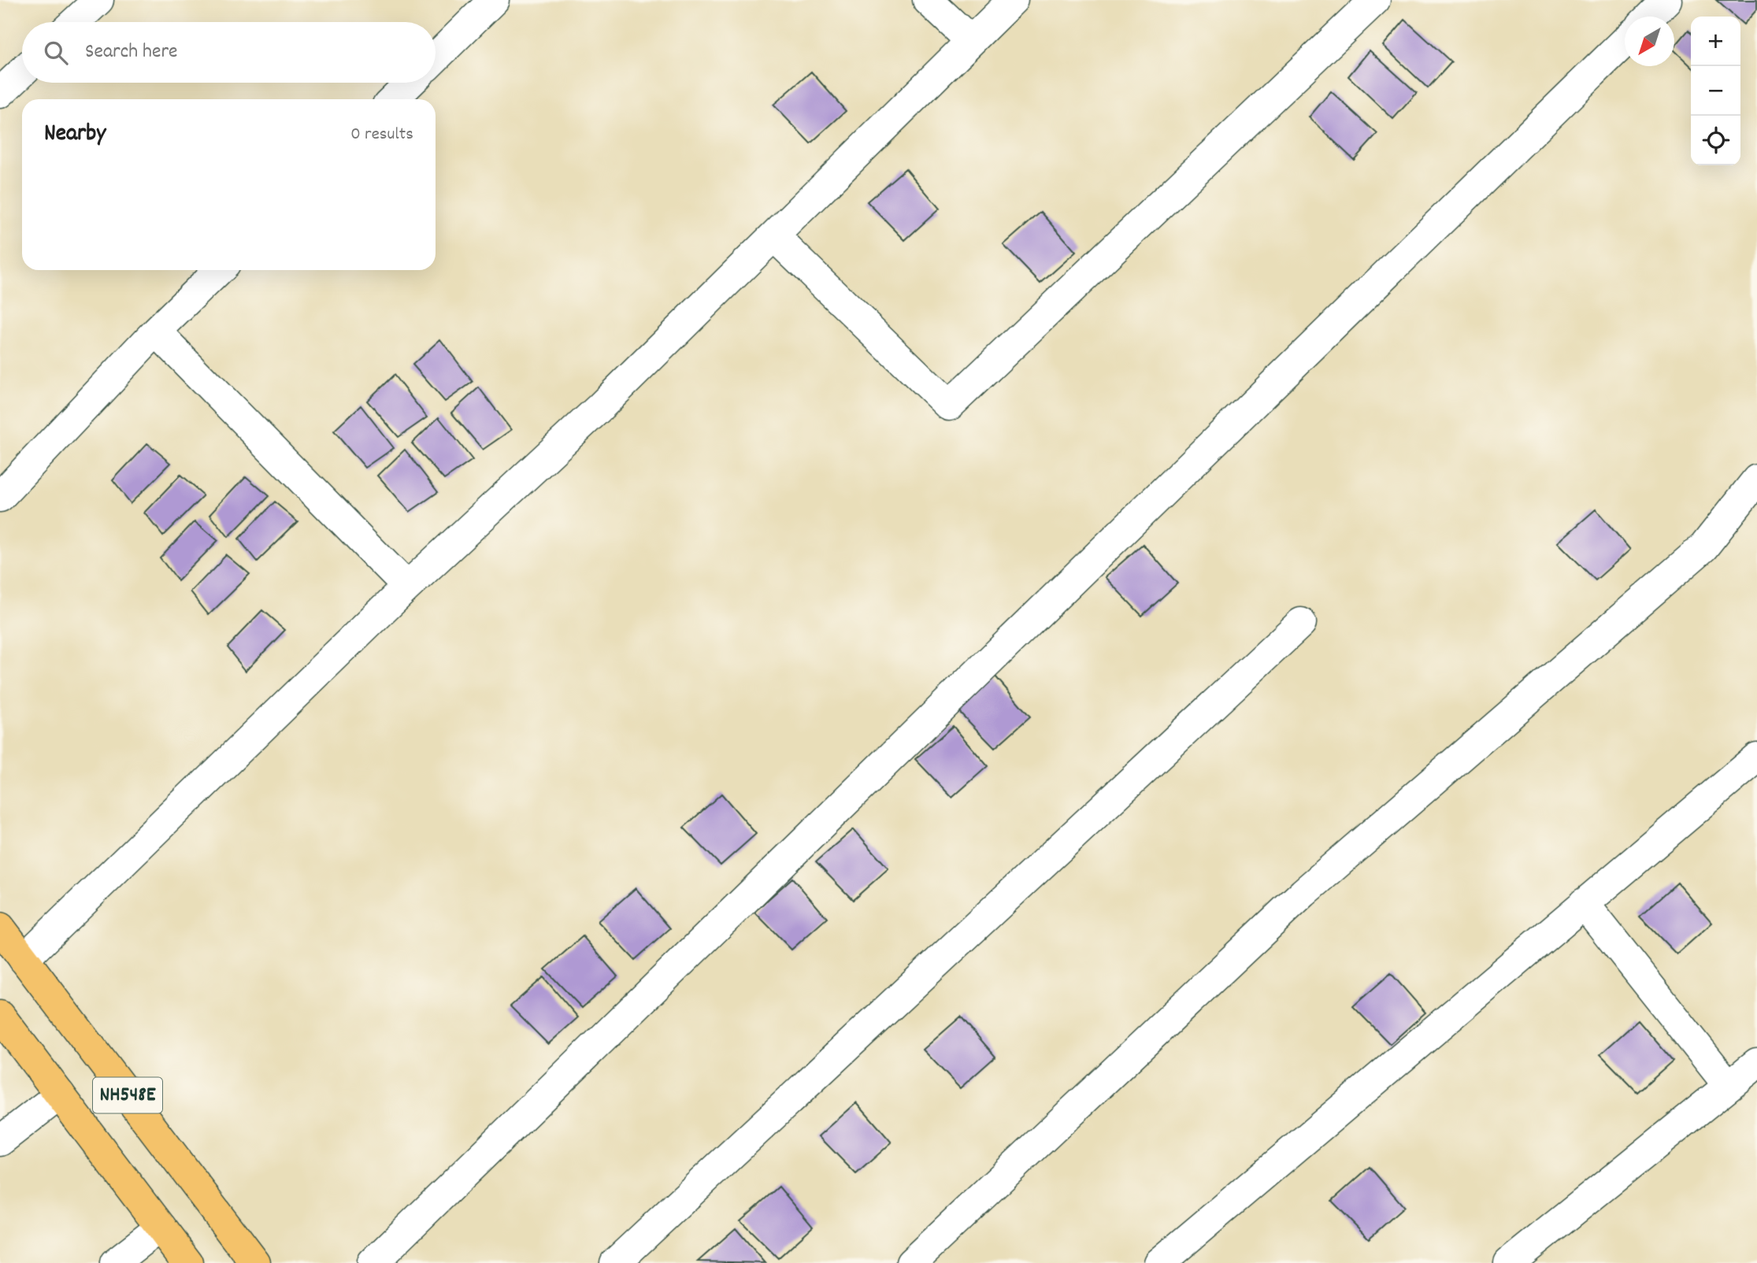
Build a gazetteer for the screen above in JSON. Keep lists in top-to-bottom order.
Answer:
{
  "streets": {
    "highway": ["NH548E"]
  },
  "north": "bottom left",
  "page": {
    "map_buttons": ["+", "−"],
    "search": "Search here",
    "heading": ["Nearby", "0 results"]
  }
}
